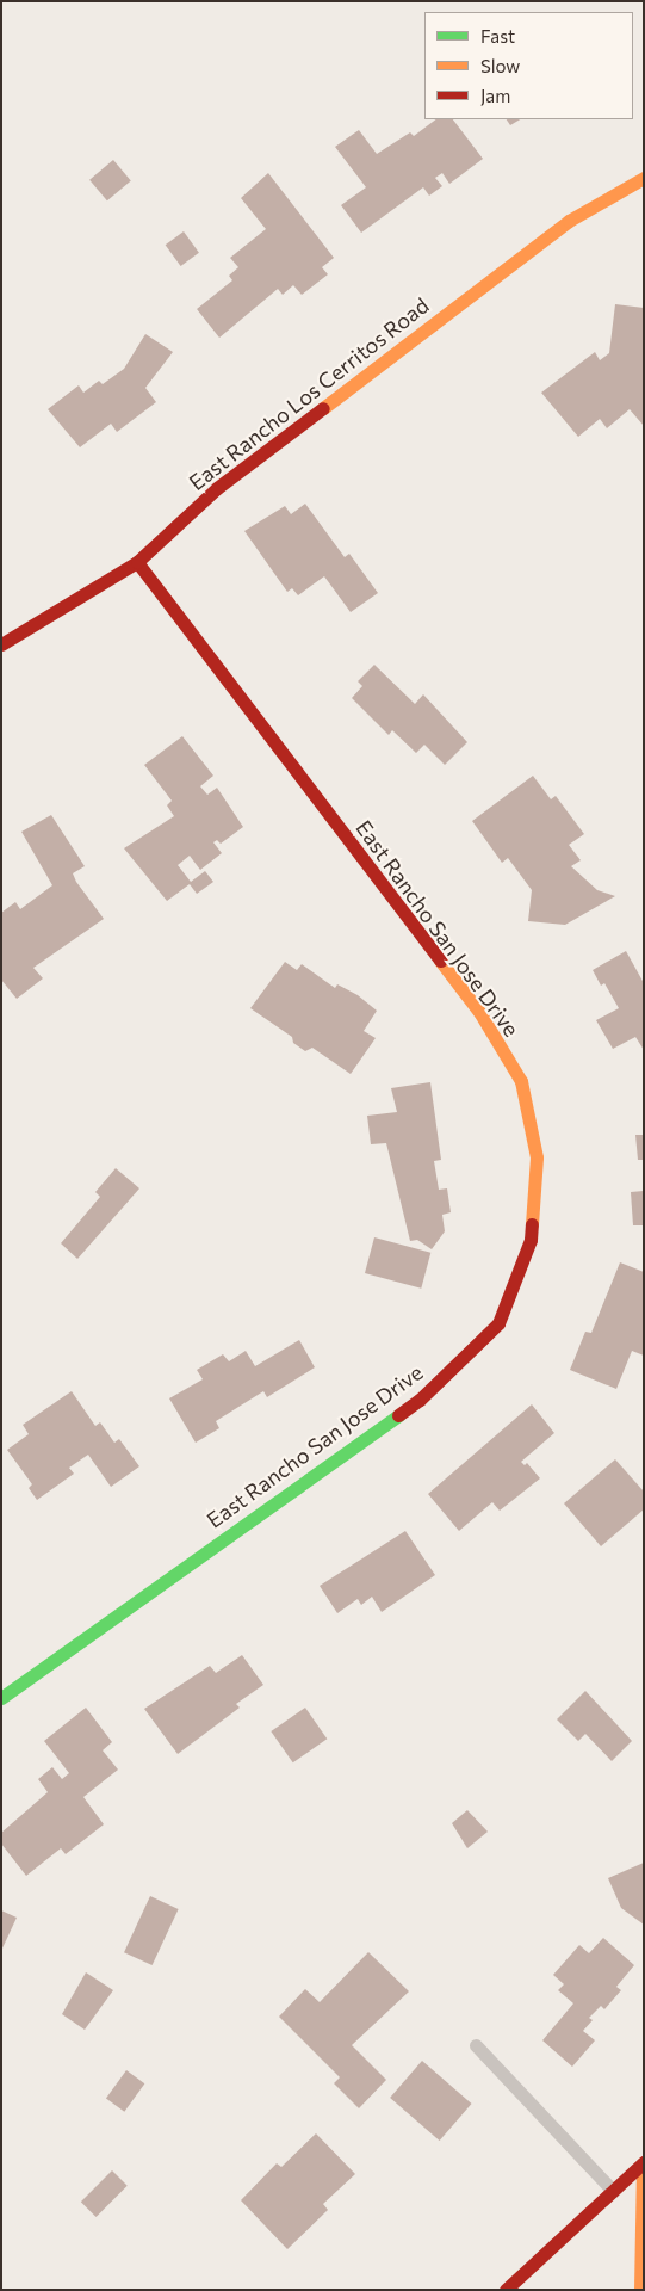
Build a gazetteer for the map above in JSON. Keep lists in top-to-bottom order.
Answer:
{
  "streets": {
    "street": ["East Rancho Los Cerritos Road", "East Rancho San Jose Drive"]
  },
  "crossings": [
    ["East Rancho Los Cerritos Road", "East Rancho San Jose Drive"]
  ],
  "legend": ["Fast", "Slow", "Jam"]
}
